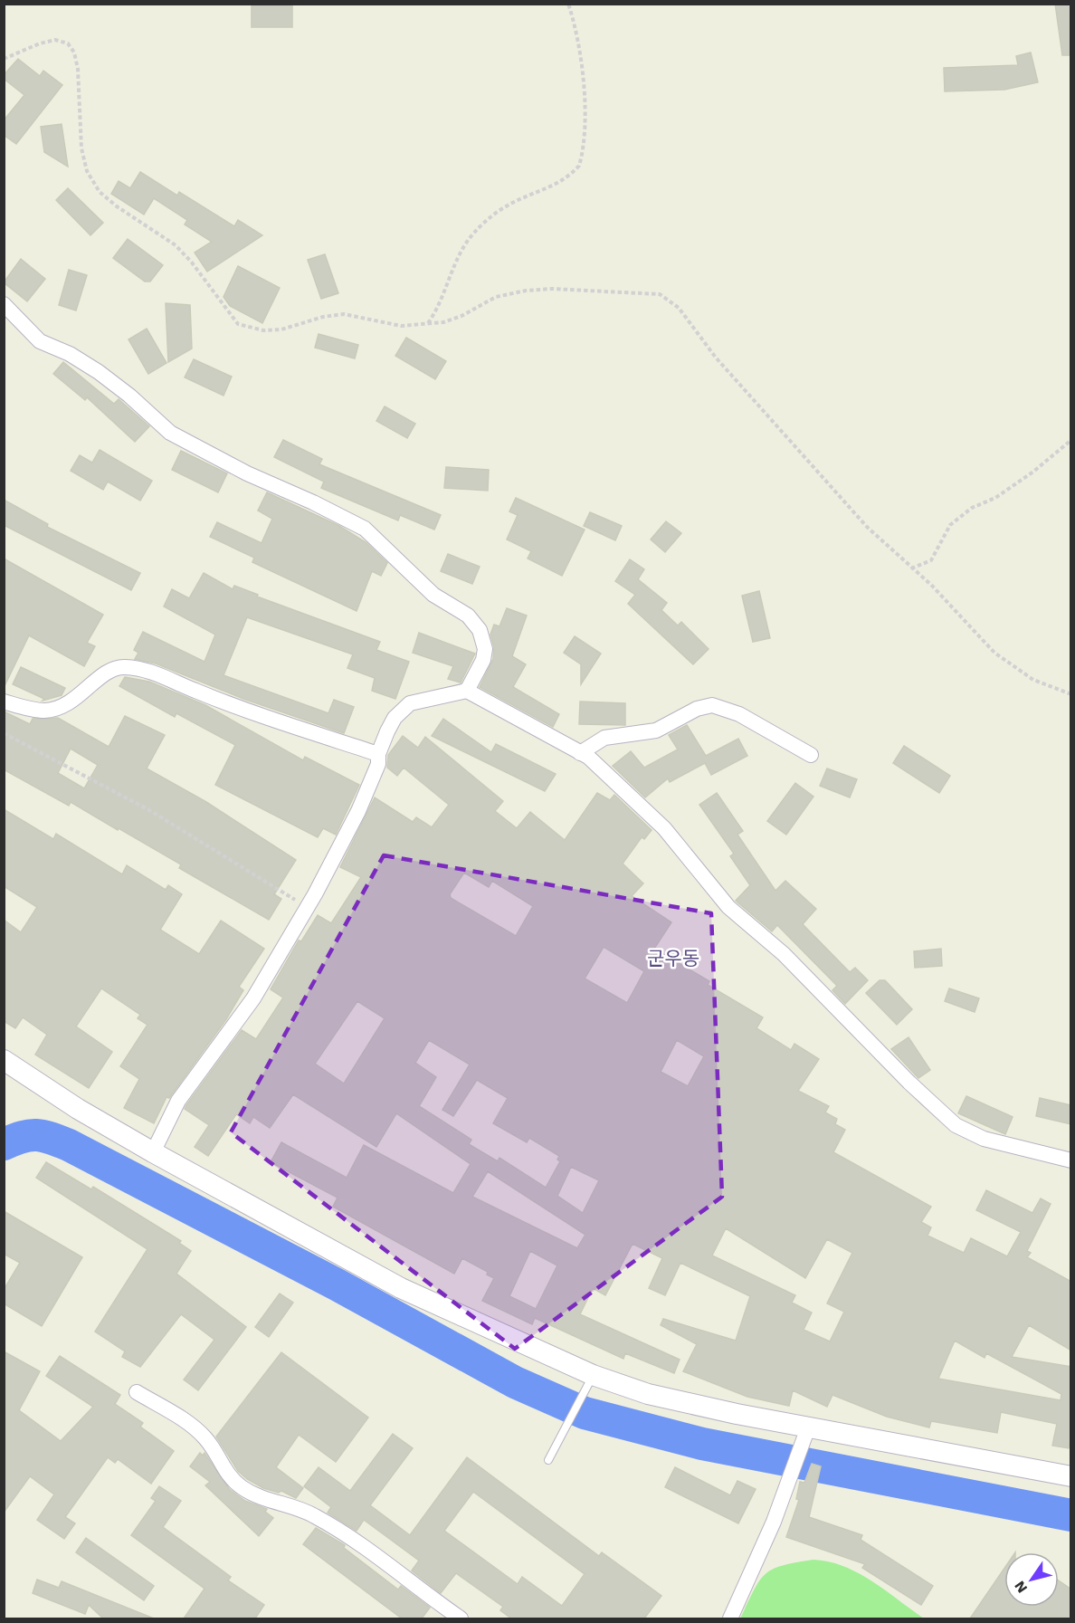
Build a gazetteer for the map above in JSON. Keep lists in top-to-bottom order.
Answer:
{
  "districts": ["군우동"],
  "north": "bottom left"
}
